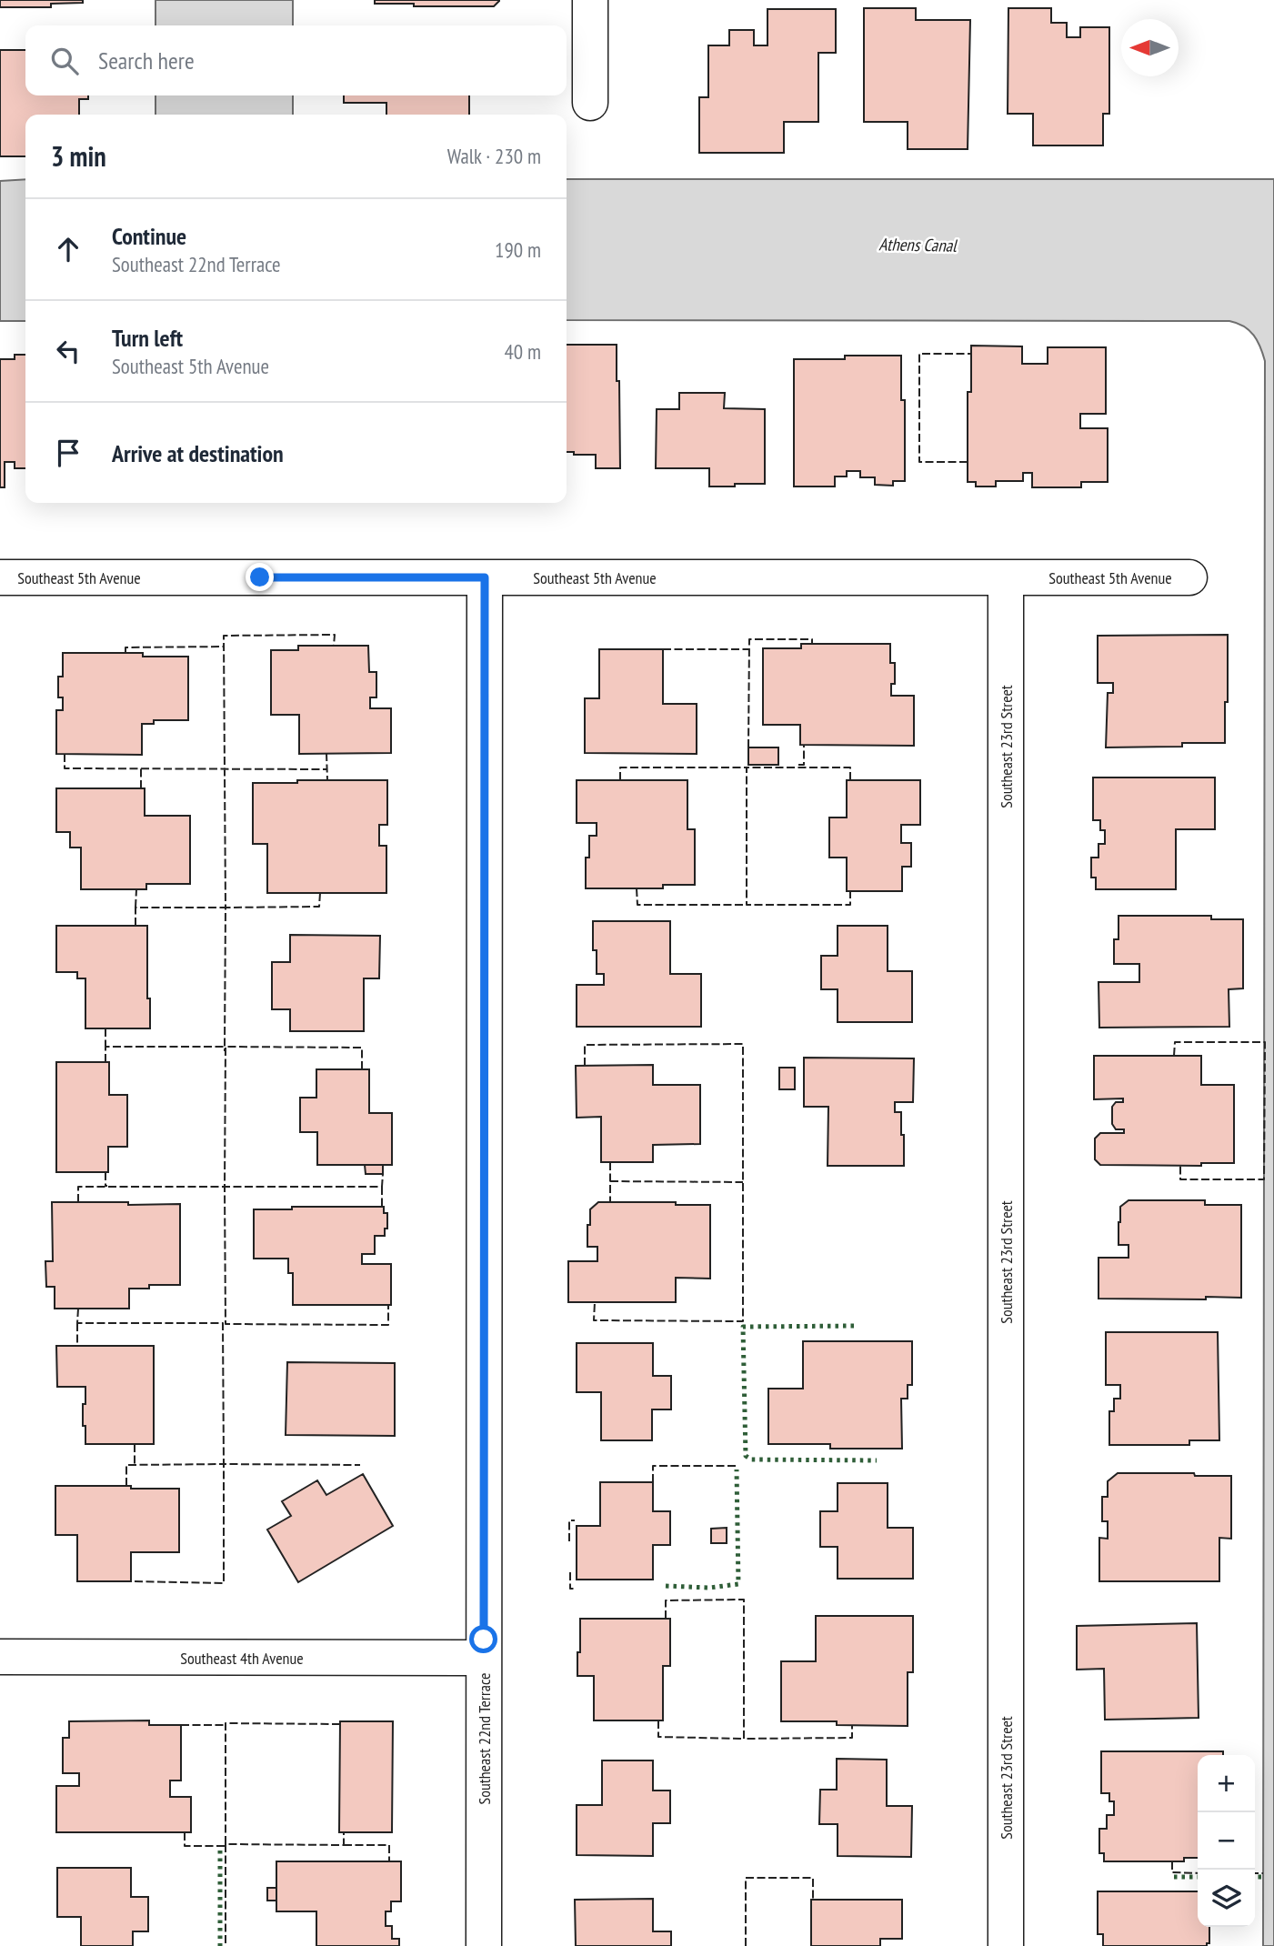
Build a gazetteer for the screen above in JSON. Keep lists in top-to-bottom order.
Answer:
{
  "streets": {
    "street": [
      "Southeast 5th Avenue",
      "Southeast 23rd Street",
      "Southeast 4th Avenue",
      "Southeast 22nd Terrace"
    ]
  },
  "crossings": [
    ["Southeast 5th Avenue", "Southeast 23rd Street"],
    ["Southeast 5th Avenue", "Southeast 22nd Terrace"],
    ["Southeast 4th Avenue", "Southeast 22nd Terrace"]
  ],
  "water": ["Athens Canal"],
  "north": "left",
  "page": {
    "search": "Search here",
    "heading": ["3 min", "Walk · 230 m"],
    "list": [
      ["Continue", "Southeast 22nd Terrace", "190 m"],
      ["Turn left", "Southeast 5th Avenue", "40 m"],
      "Arrive at destination"
    ],
    "map_buttons": ["+", "−"]
  }
}
